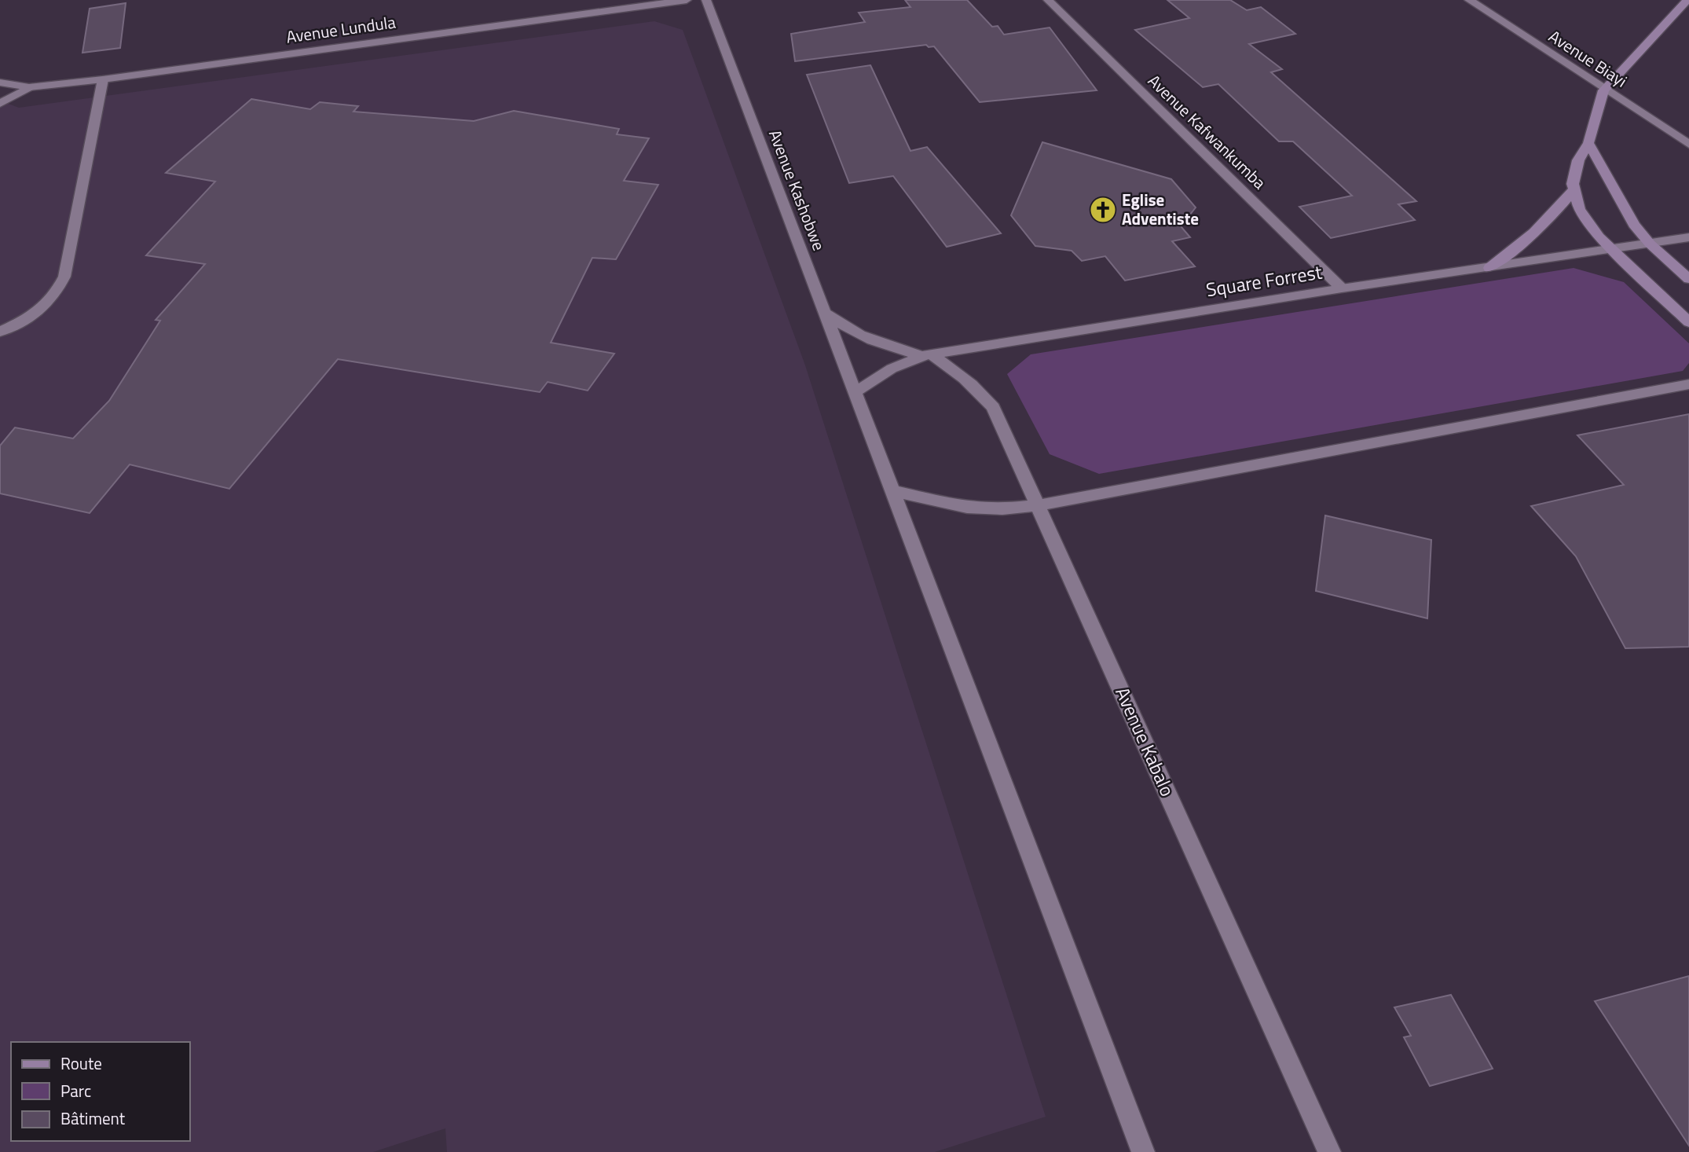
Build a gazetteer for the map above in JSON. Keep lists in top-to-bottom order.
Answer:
{
  "streets": {
    "street": [
      "Avenue Lundula",
      "Avenue Biayi",
      "Avenue Kafwankumba",
      "Avenue Kashobwe",
      "Square Forrest",
      "Avenue Kabalo"
    ]
  },
  "crossings": [
    ["Avenue Kafwankumba", "Square Forrest"],
    ["Avenue Kashobwe", "Square Forrest"],
    ["Square Forrest", "Avenue Kabalo"]
  ],
  "places": {
    "church": ["Eglise Adventiste"]
  },
  "legend": ["Route", "Parc", "Bâtiment"]
}
